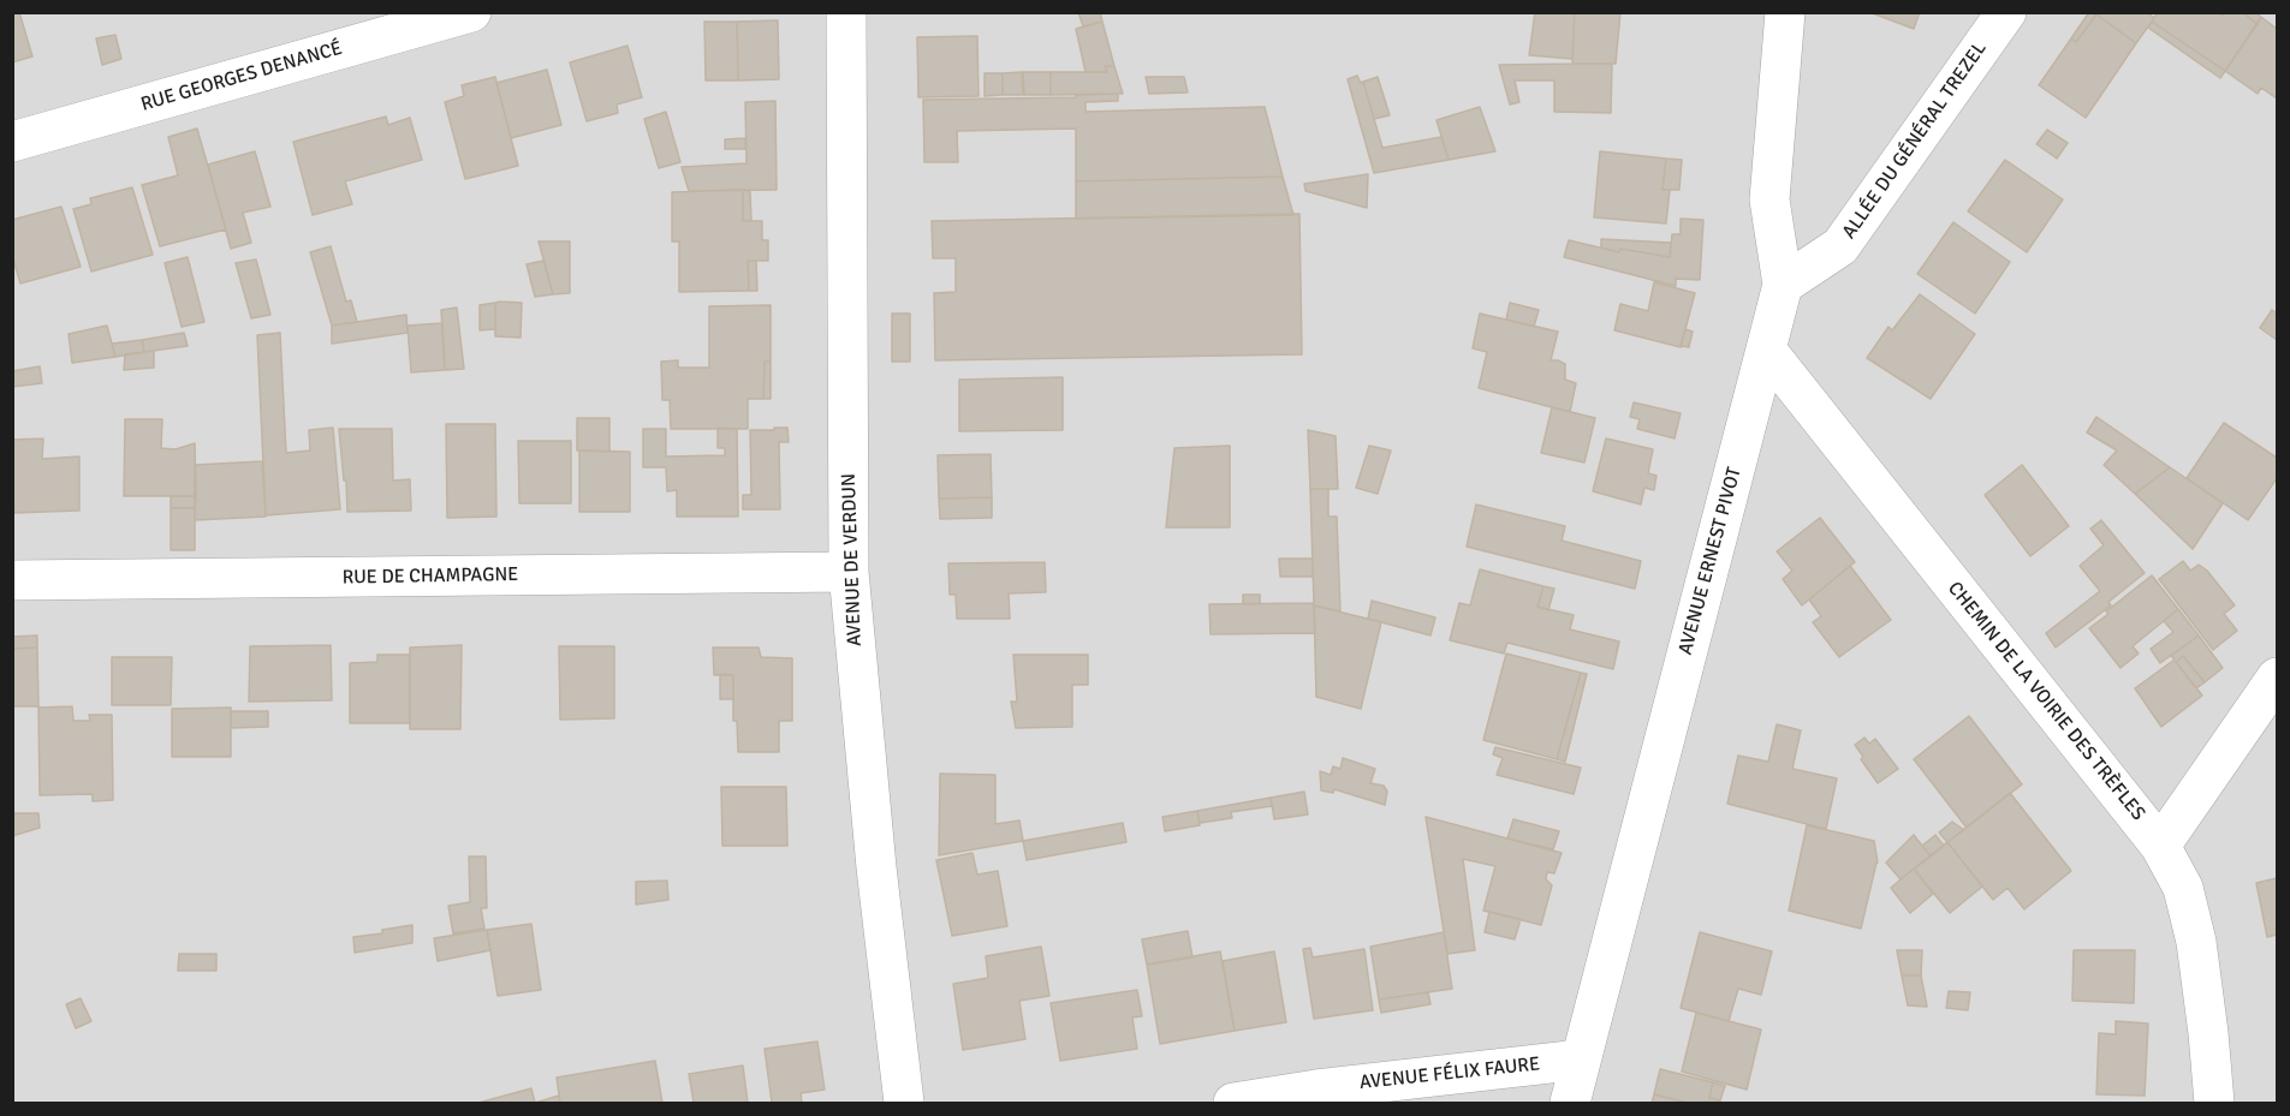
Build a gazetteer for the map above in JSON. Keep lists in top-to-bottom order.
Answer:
{
  "streets": {
    "street": [
      "RUE GEORGES DENANCÉ",
      "ALLÉE DU GÉNÉRAL TREZEL",
      "AVENUE DE VERDUN",
      "AVENUE ERNEST PIVOT",
      "RUE DE CHAMPAGNE",
      "CHEMIN DE LA VOIRIE DES TRÈFLES",
      "AVENUE FÉLIX FAURE"
    ]
  },
  "crossings": [
    ["ALLÉE DU GÉNÉRAL TREZEL", "AVENUE ERNEST PIVOT"],
    ["AVENUE DE VERDUN", "RUE DE CHAMPAGNE"],
    ["AVENUE ERNEST PIVOT", "CHEMIN DE LA VOIRIE DES TRÈFLES"],
    ["AVENUE ERNEST PIVOT", "AVENUE FÉLIX FAURE"]
  ]
}
